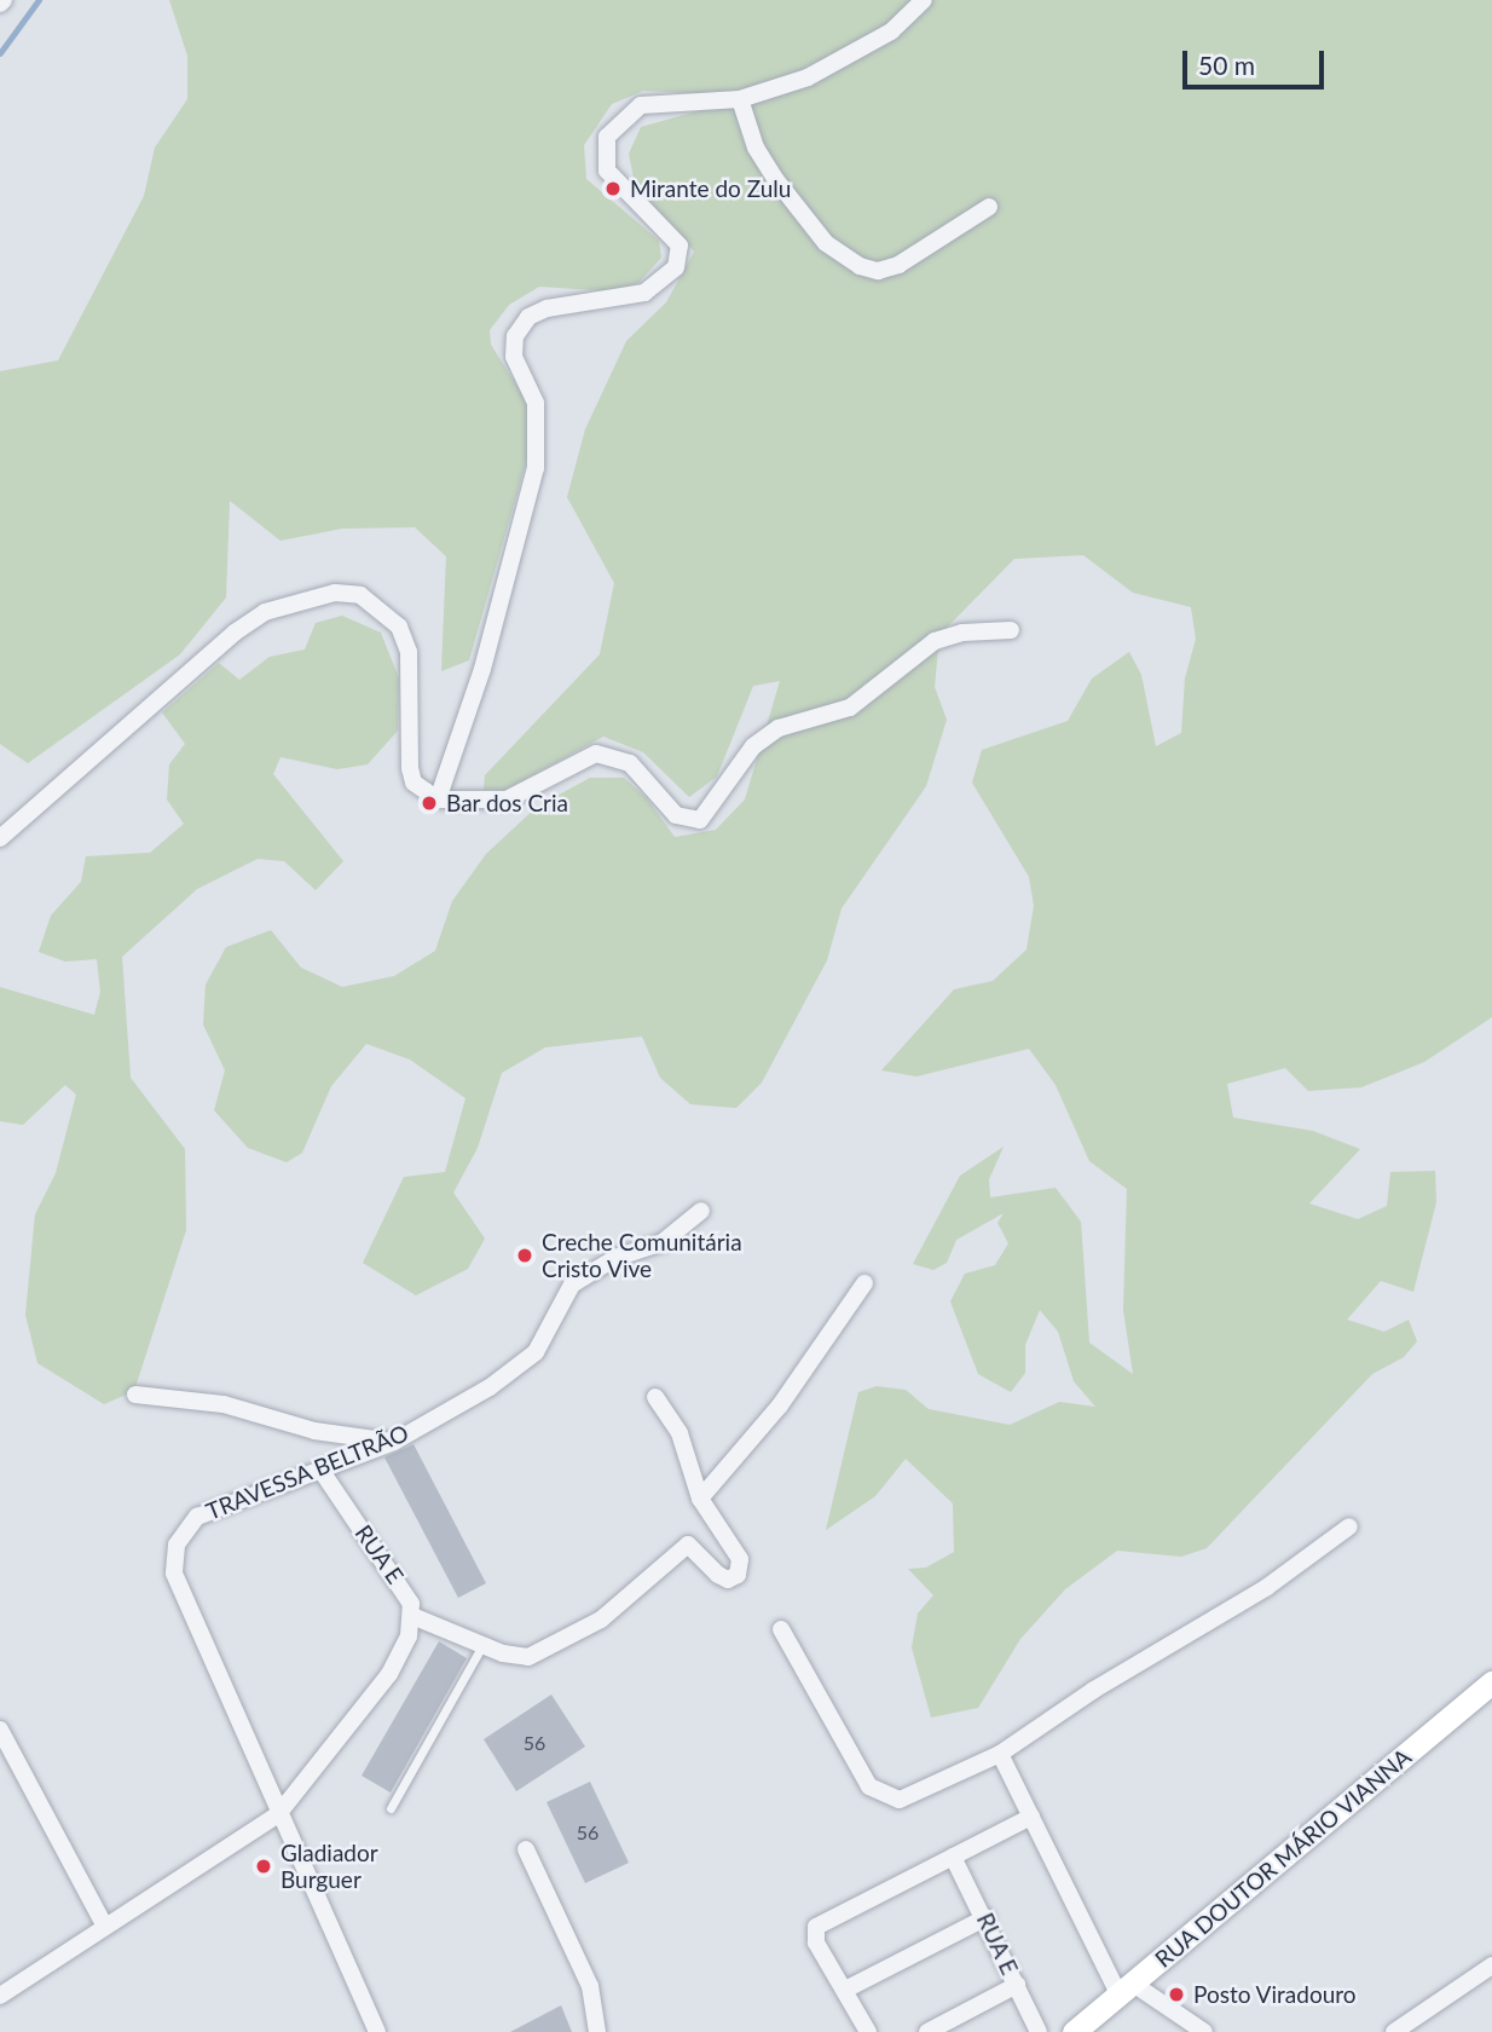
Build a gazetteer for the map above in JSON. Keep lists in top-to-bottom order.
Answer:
{
  "streets": {
    "main road": ["RUA DOUTOR MÁRIO VIANNA"],
    "street": ["TRAVESSA BELTRÃO", "RUA E"]
  },
  "crossings": [
    ["TRAVESSA BELTRÃO", "RUA E"]
  ],
  "places": [
    "Mirante do Zulu",
    "Bar dos Cria",
    "Creche Comunitária Cristo Vive",
    "Gladiador Burguer",
    "Posto Viradouro"
  ],
  "house_numbers": ["56", "56"],
  "scale_bar": "50 m"
}
